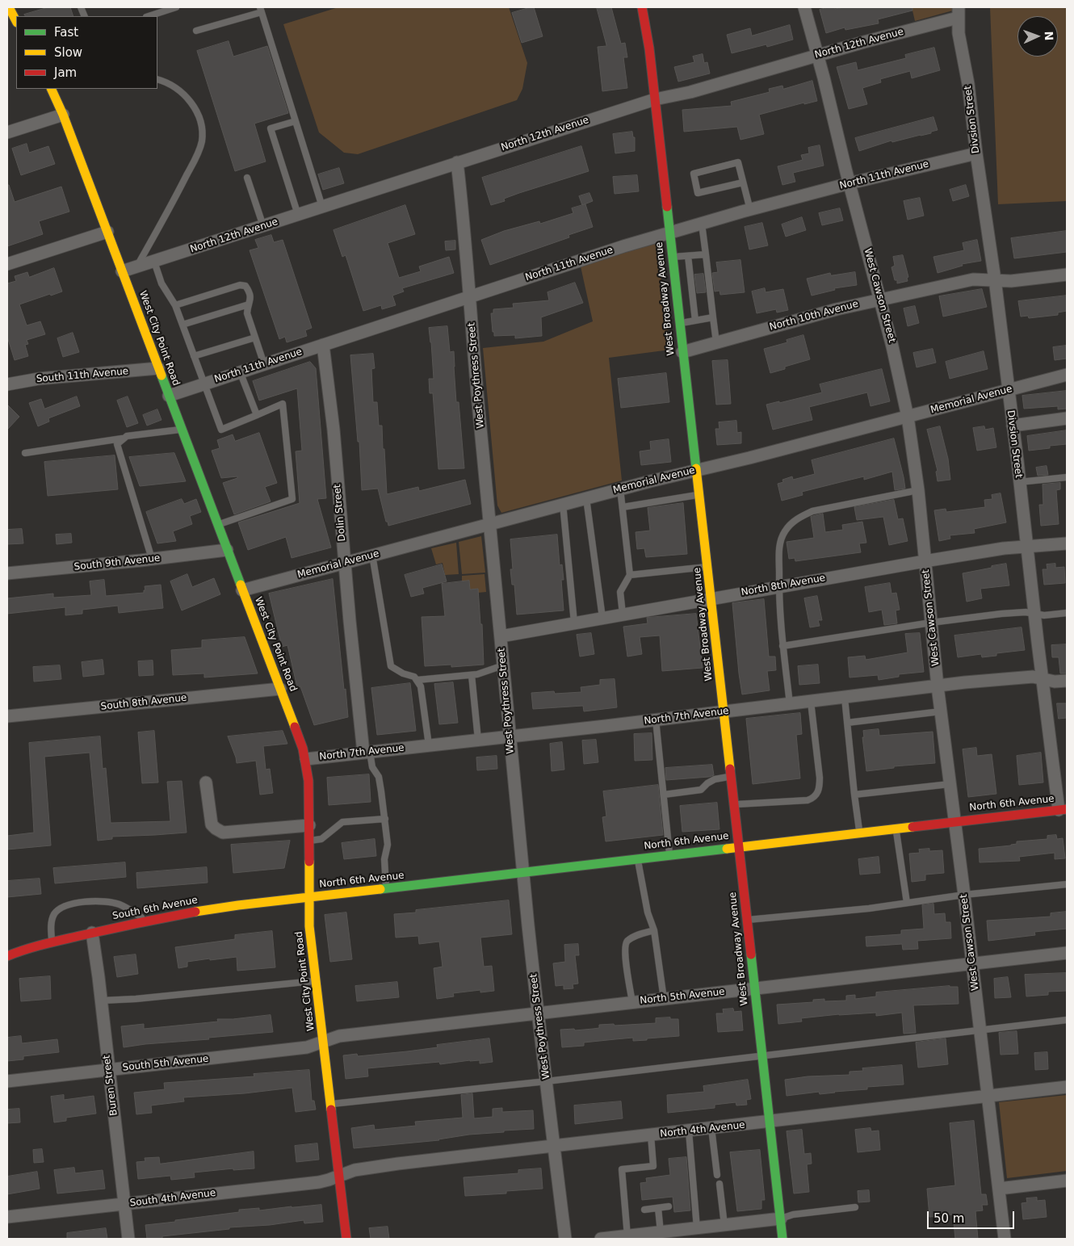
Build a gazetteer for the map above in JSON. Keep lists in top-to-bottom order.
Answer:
{
  "streets": {
    "main road": [
      "West Broadway Avenue",
      "West City Point Road",
      "North 6th Avenue",
      "South 6th Avenue"
    ],
    "street": [
      "North 12th Avenue",
      "Divsion Street",
      "North 11th Avenue",
      "West Cawson Street",
      "North 10th Avenue",
      "South 11th Avenue",
      "West Poythress Street",
      "Memorial Avenue",
      "Dolin Street",
      "South 9th Avenue",
      "North 8th Avenue",
      "South 8th Avenue",
      "North 7th Avenue",
      "North 5th Avenue",
      "South 5th Avenue",
      "Buren Street",
      "North 4th Avenue",
      "South 4th Avenue"
    ]
  },
  "crossings": [
    ["North 12th Avenue", "Divsion Street"],
    ["North 12th Avenue", "West Cawson Street"],
    ["North 12th Avenue", "West Broadway Avenue"],
    ["North 12th Avenue", "West City Point Road"],
    ["North 12th Avenue", "West Poythress Street"],
    ["Divsion Street", "North 11th Avenue"],
    ["Divsion Street", "North 10th Avenue"],
    ["Divsion Street", "Memorial Avenue"],
    ["Divsion Street", "North 8th Avenue"],
    ["Divsion Street", "North 7th Avenue"],
    ["Divsion Street", "North 6th Avenue"],
    ["North 11th Avenue", "West Cawson Street"],
    ["North 11th Avenue", "West Broadway Avenue"],
    ["North 11th Avenue", "West City Point Road"],
    ["North 11th Avenue", "West Poythress Street"],
    ["North 11th Avenue", "Dolin Street"],
    ["West Cawson Street", "North 10th Avenue"],
    ["West Cawson Street", "Memorial Avenue"],
    ["West Cawson Street", "North 8th Avenue"],
    ["West Cawson Street", "North 7th Avenue"],
    ["West Cawson Street", "North 6th Avenue"],
    ["West Cawson Street", "North 5th Avenue"],
    ["West Cawson Street", "North 4th Avenue"],
    ["West Broadway Avenue", "North 10th Avenue"],
    ["West Broadway Avenue", "Memorial Avenue"],
    ["West Broadway Avenue", "North 8th Avenue"],
    ["West Broadway Avenue", "North 7th Avenue"],
    ["West Broadway Avenue", "North 6th Avenue"],
    ["West Broadway Avenue", "North 5th Avenue"],
    ["West Broadway Avenue", "North 4th Avenue"],
    ["West City Point Road", "South 11th Avenue"],
    ["West City Point Road", "Memorial Avenue"],
    ["West City Point Road", "South 9th Avenue"],
    ["West City Point Road", "South 8th Avenue"],
    ["West City Point Road", "North 7th Avenue"],
    ["West City Point Road", "North 6th Avenue"],
    ["West City Point Road", "South 6th Avenue"],
    ["West City Point Road", "North 5th Avenue"],
    ["West City Point Road", "South 5th Avenue"],
    ["West City Point Road", "North 4th Avenue"],
    ["West City Point Road", "South 4th Avenue"],
    ["West Poythress Street", "Memorial Avenue"],
    ["West Poythress Street", "North 8th Avenue"],
    ["West Poythress Street", "North 7th Avenue"],
    ["West Poythress Street", "North 6th Avenue"],
    ["West Poythress Street", "North 5th Avenue"],
    ["West Poythress Street", "North 4th Avenue"],
    ["Memorial Avenue", "Dolin Street"],
    ["Dolin Street", "North 7th Avenue"],
    ["North 6th Avenue", "South 6th Avenue"],
    ["South 6th Avenue", "Buren Street"],
    ["North 5th Avenue", "South 5th Avenue"],
    ["South 5th Avenue", "Buren Street"],
    ["Buren Street", "South 4th Avenue"],
    ["North 4th Avenue", "South 4th Avenue"]
  ],
  "legend": ["Fast", "Slow", "Jam"],
  "scale_bar": "50 m",
  "north": "right"
}
